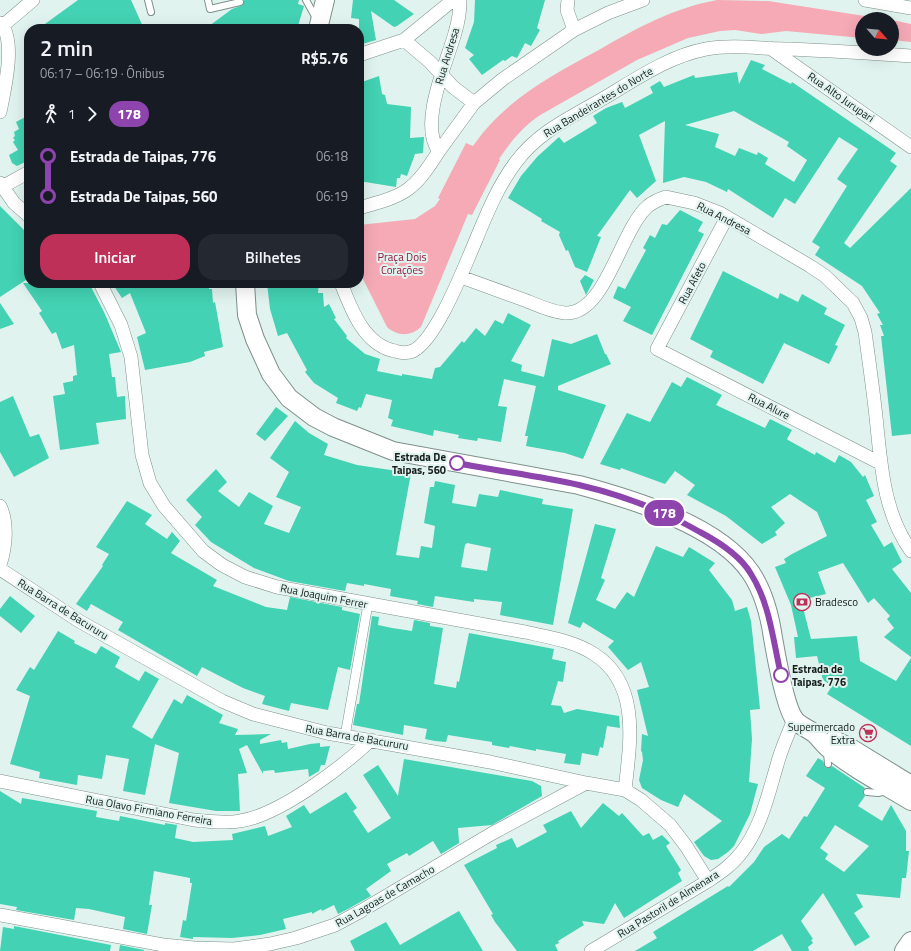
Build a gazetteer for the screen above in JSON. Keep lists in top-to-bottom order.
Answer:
{
  "streets": {
    "street": [
      "Rua Andresa",
      "Rua Alto Jurupari",
      "Rua Bandeirantes do Norte",
      "Rua Afeto",
      "Rua Alure",
      "Rua Joaquim Ferrer",
      "Rua Barra de Bacururu",
      "Rua Olavo Firmiano Ferreira",
      "Rua Lagoas de Camacho",
      "Rua Pastoril de Almenara"
    ]
  },
  "crossings": [
    ["Rua Andresa", "Rua Bandeirantes do Norte"],
    ["Rua Andresa", "Rua Afeto"],
    ["Rua Andresa", "Rua Alure"],
    ["Rua Alto Jurupari", "Rua Bandeirantes do Norte"],
    ["Rua Afeto", "Rua Alure"],
    ["Rua Joaquim Ferrer", "Rua Barra de Bacururu"],
    ["Rua Barra de Bacururu", "Rua Olavo Firmiano Ferreira"],
    ["Rua Barra de Bacururu", "Rua Lagoas de Camacho"],
    ["Rua Barra de Bacururu", "Rua Pastoril de Almenara"]
  ],
  "parks": ["Praça Dois Corações"],
  "places": {
    "other": ["Estrada De Taipas, 560", "Estrada de Taipas, 776"],
    "bank": ["Bradesco"],
    "supermarket": ["Supermercado Extra"]
  },
  "lines": ["bus line 178"],
  "north": "bottom right",
  "page": {
    "on_map": "178",
    "heading": ["2 min", "06:17 – 06:19 · Ônibus", "R$5.76"],
    "legs": ["1", "178"],
    "list": [
      {
        "name": "Estrada de Taipas, 776",
        "value": "06:18"
      },
      {
        "name": "Estrada De Taipas, 560",
        "value": "06:19"
      }
    ],
    "buttons": ["Iniciar", "Bilhetes"]
  }
}
